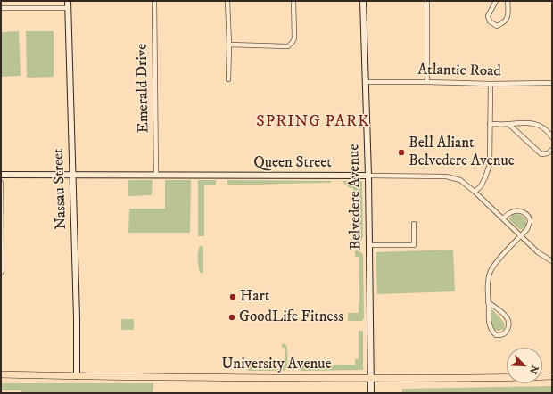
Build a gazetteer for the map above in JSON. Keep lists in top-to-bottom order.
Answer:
{
  "streets": {
    "main road": ["University Avenue"],
    "street": [
      "Atlantic Road",
      "Emerald Drive",
      "Queen Street",
      "Nassau Street",
      "Belvedere Avenue"
    ]
  },
  "crossings": [
    ["Atlantic Road", "Belvedere Avenue"],
    ["Emerald Drive", "Queen Street"],
    ["Queen Street", "Nassau Street"],
    ["Queen Street", "Belvedere Avenue"],
    ["Nassau Street", "University Avenue"],
    ["Belvedere Avenue", "University Avenue"]
  ],
  "districts": ["SPRING PARK"],
  "places": ["Bell Aliant Belvedere Avenue", "Hart", "GoodLife Fitness"],
  "north": "bottom right"
}
